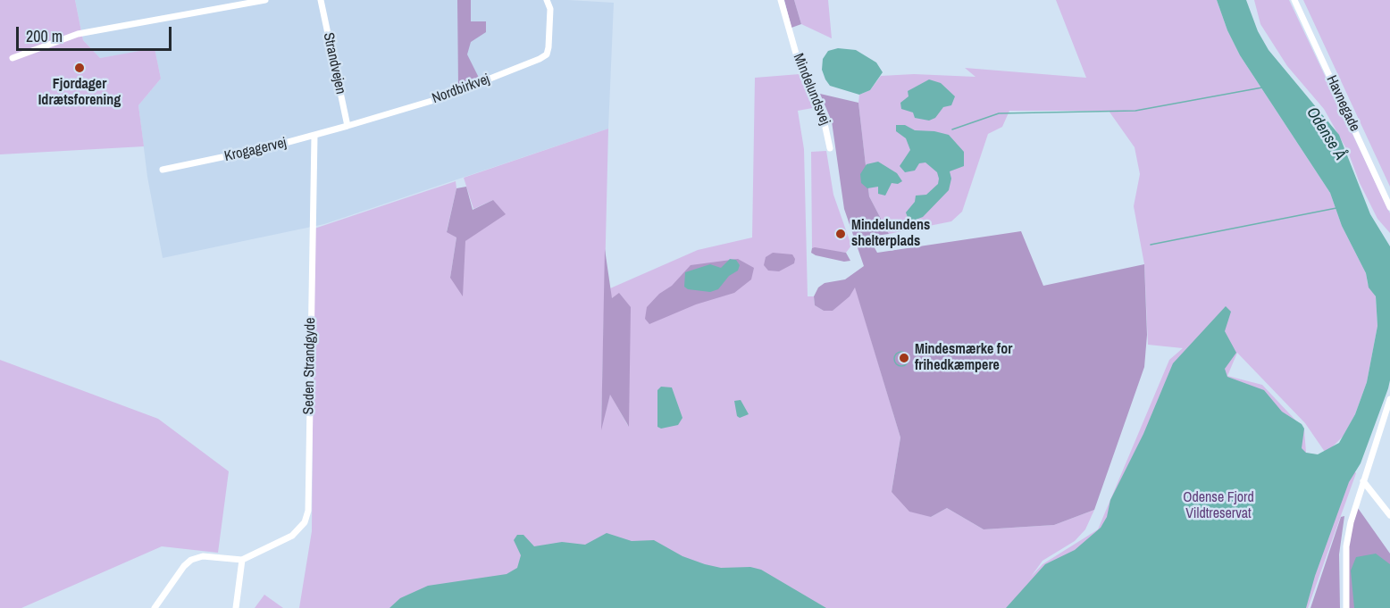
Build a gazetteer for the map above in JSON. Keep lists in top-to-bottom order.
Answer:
{
  "streets": {
    "street": [
      "Strandvejen",
      "Nordbirkvej",
      "Mindelundsvej",
      "Havnegade",
      "Krogagervej",
      "Seden Strandgyde"
    ]
  },
  "crossings": [
    ["Strandvejen", "Nordbirkvej"],
    ["Strandvejen", "Krogagervej"],
    ["Nordbirkvej", "Krogagervej"],
    ["Krogagervej", "Seden Strandgyde"]
  ],
  "water": ["Odense Å"],
  "parks": ["Odense Fjord Vildtreservat"],
  "places": ["Fjordager Idrætsforening", "Mindelundens shelterplads", "Mindesmærke for frihedkæmpere"],
  "scale_bar": "200 m"
}
